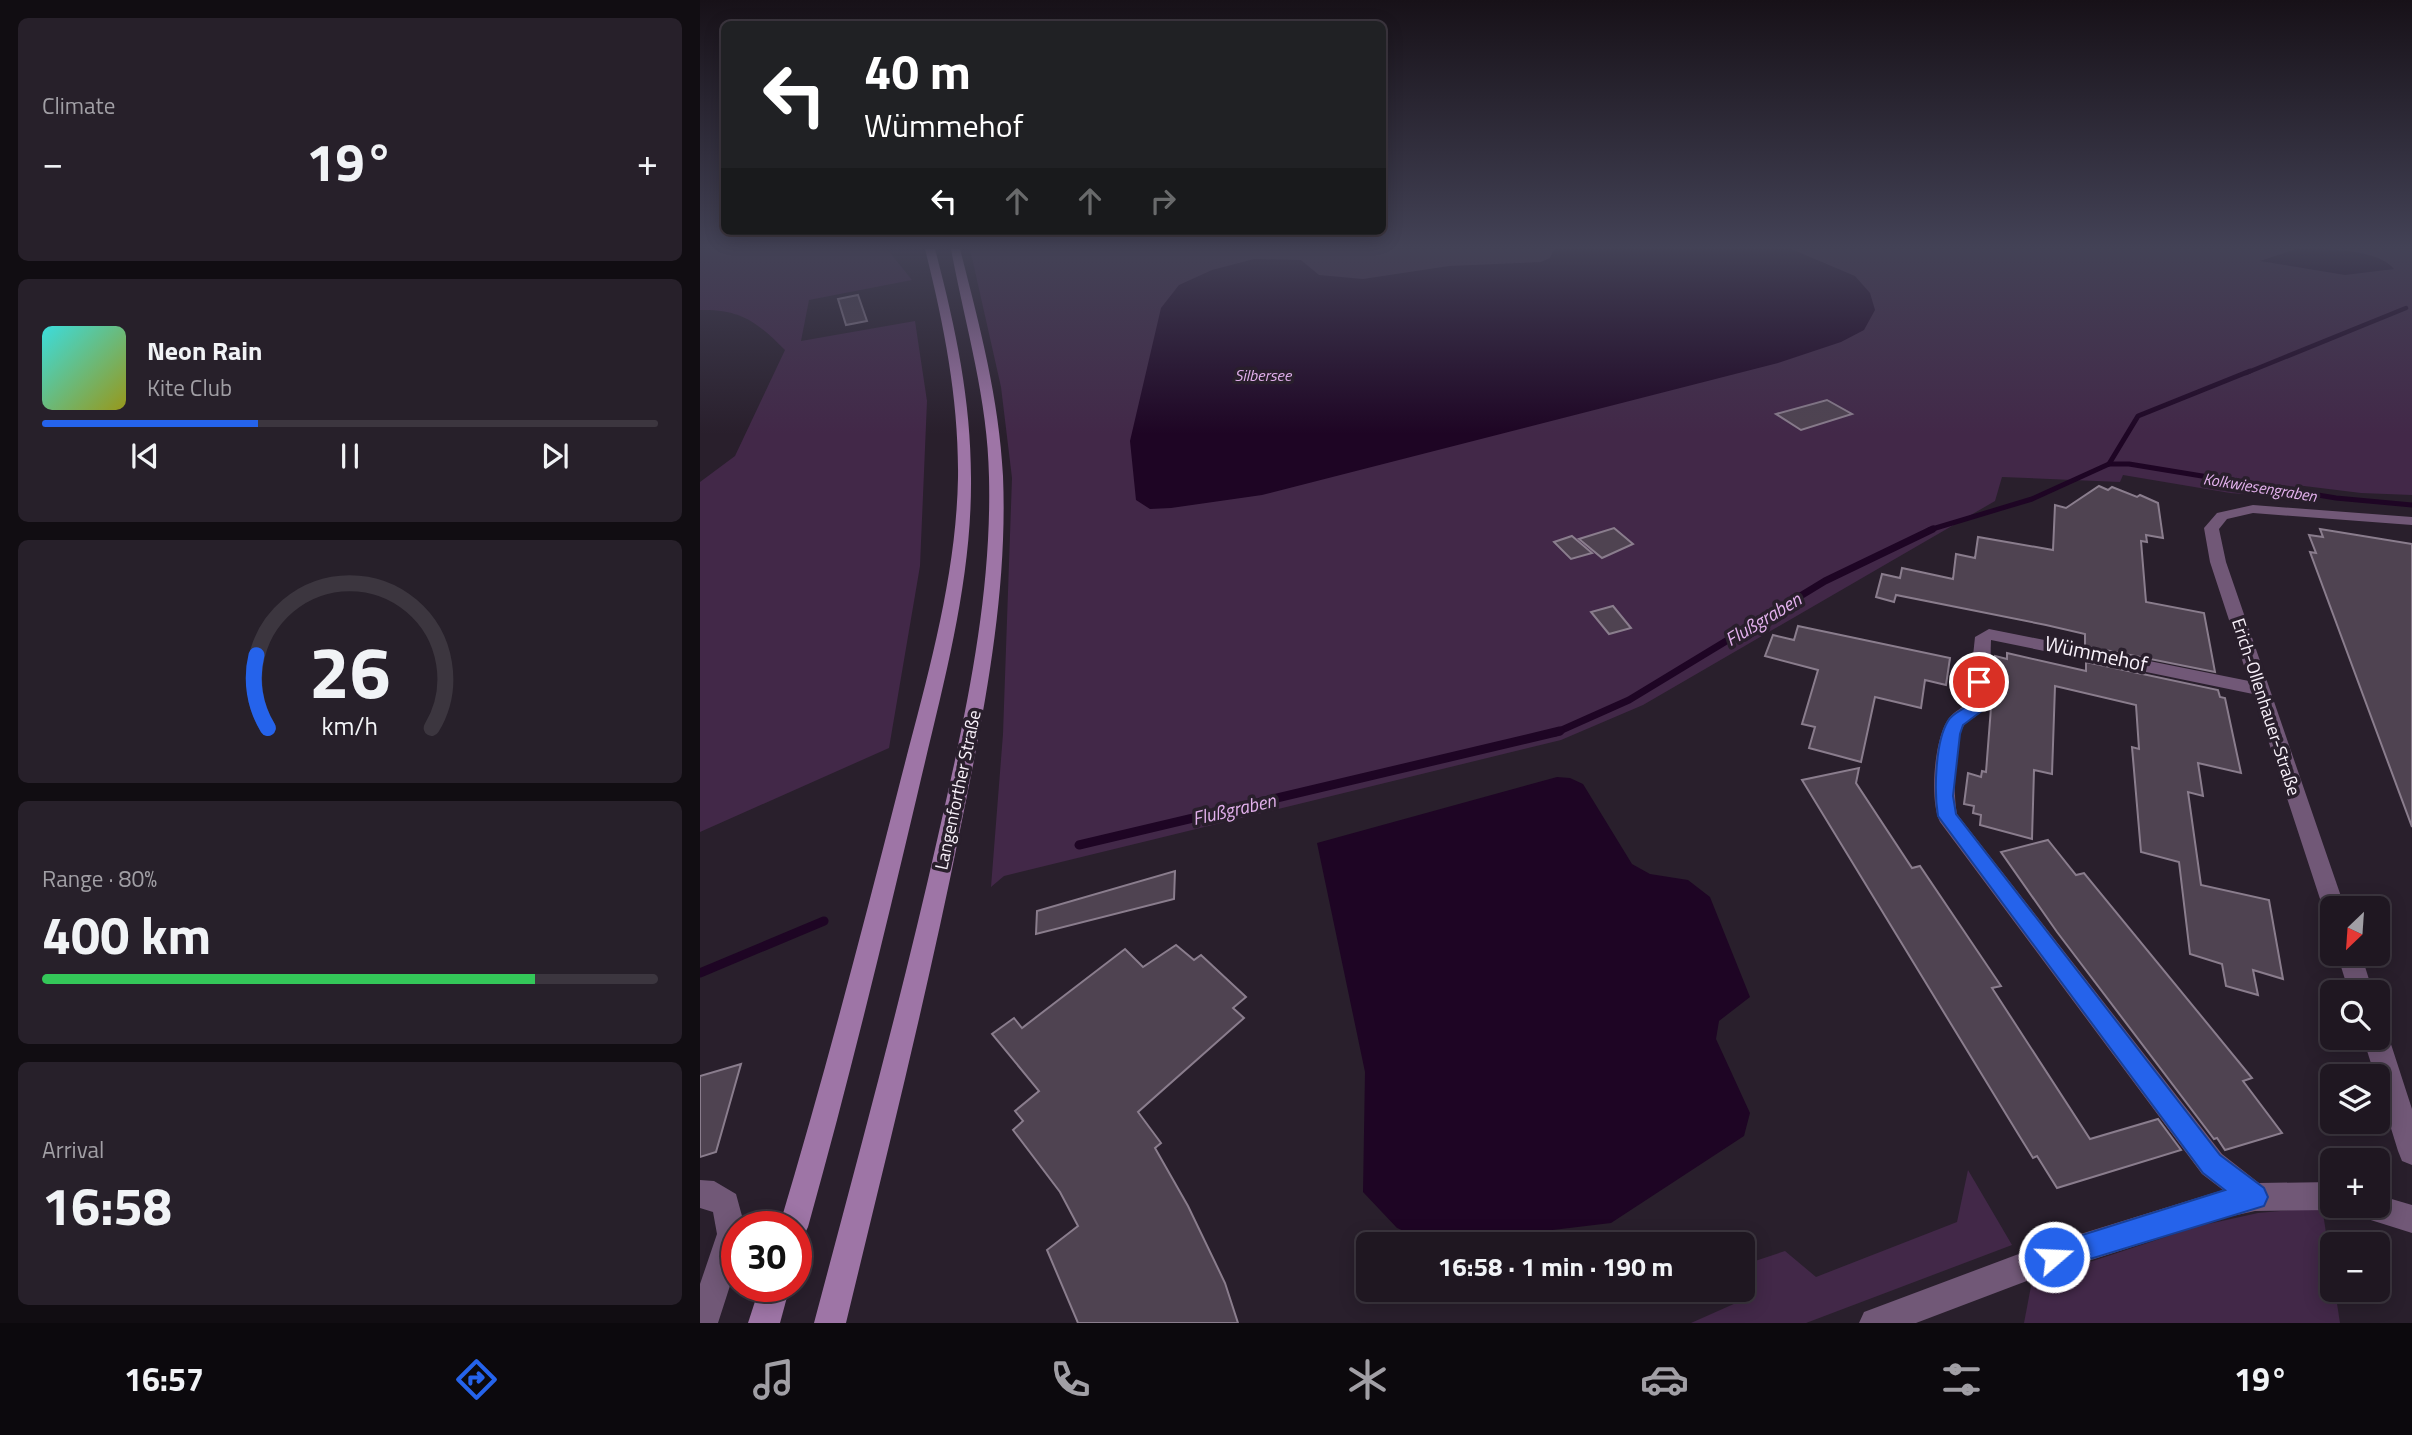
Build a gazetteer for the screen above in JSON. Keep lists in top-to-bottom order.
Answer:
{
  "streets": {
    "main road": ["Langenforther Straße"],
    "street": ["Wümmehof", "Erich-Ollenhauer-Straße"]
  },
  "crossings": [
    ["Wümmehof", "Erich-Ollenhauer-Straße"]
  ],
  "water": ["Silbersee", "Kolkwiesengraben", "Flußgraben"],
  "north": "bottom left",
  "page": {
    "tile": [
      "Climate",
      ["Range · 80%", "400 km"],
      ["Arrival", "16:58"]
    ],
    "turn": ["40 m", "Wümmehof"],
    "heat": ["−", "19°", "+"],
    "song": ["Neon Rain", "Kite Club"],
    "map_buttons": ["+", "−"],
    "limit": "30",
    "trip": "16:58 · 1 min · 190 m",
    "tabs": ["16:57", "19°"],
    "gauge": ["26", "km/h"]
  }
}
